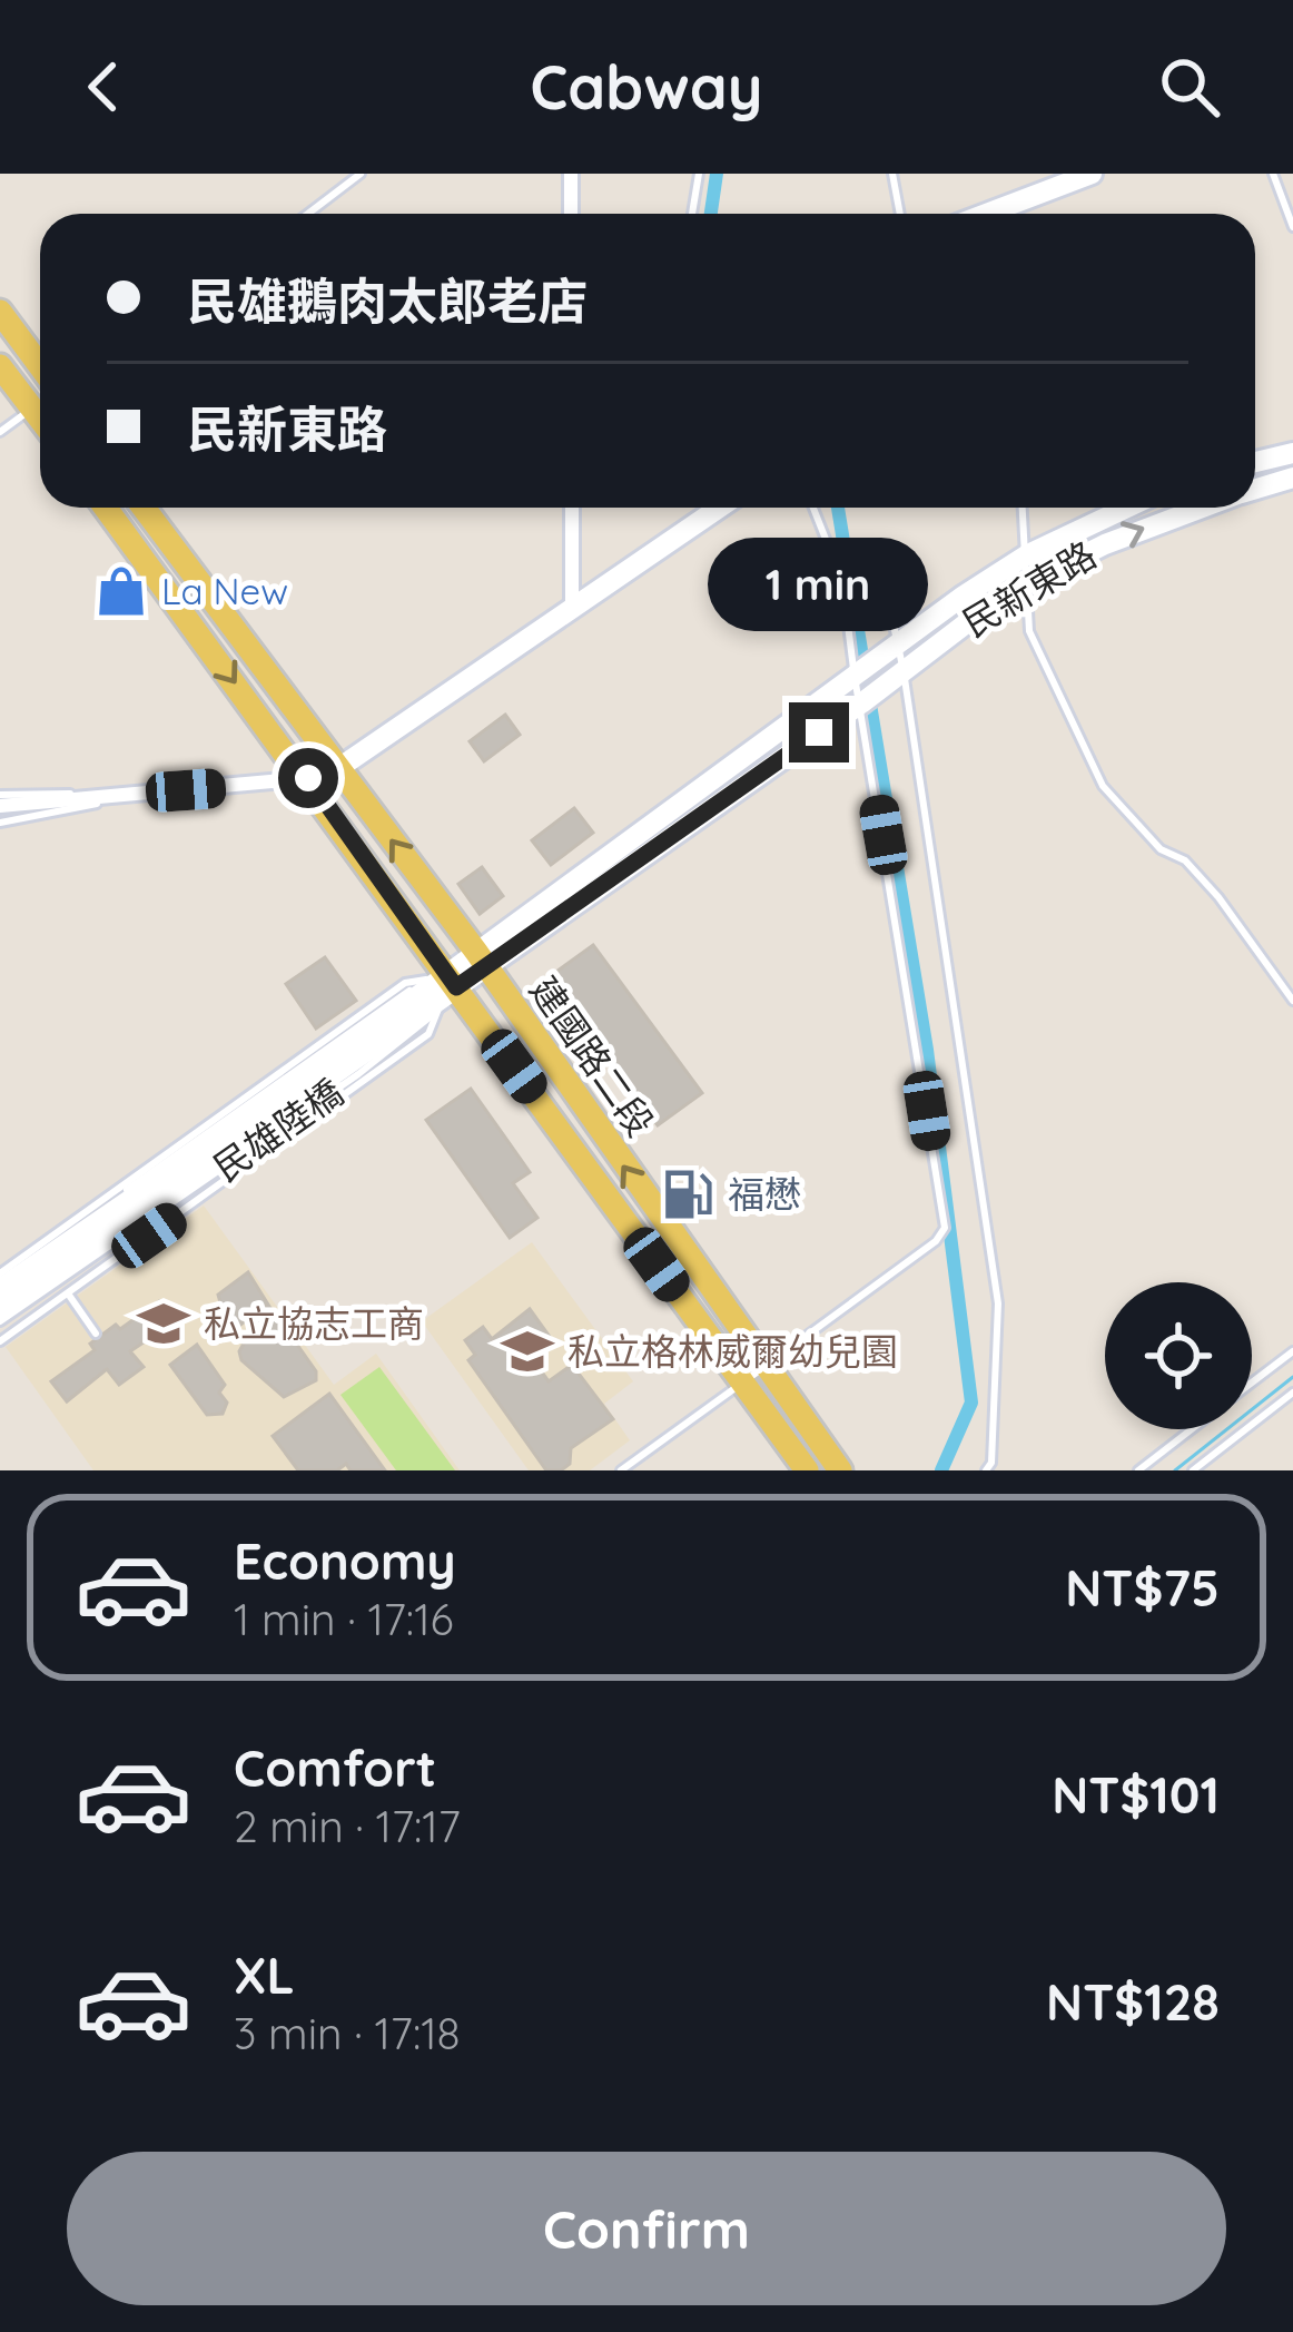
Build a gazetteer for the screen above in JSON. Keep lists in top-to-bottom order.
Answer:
{
  "streets": {
    "main road": ["民新東路", "建國路二段", "民雄陸橋"]
  },
  "places": {
    "shop": ["La New"],
    "fuel station": ["福懋"],
    "school or university": ["私立協志工商", "私立格林威爾幼兒園"]
  },
  "page": {
    "header": "Cabway",
    "banner": ["民雄鵝肉太郎老店", "民新東路"],
    "bubble": "1 min",
    "list": [
      {
        "name": "Economy",
        "note": "1 min · 17:16",
        "value": "NT$75"
      },
      {
        "name": "Comfort",
        "note": "2 min · 17:17",
        "value": "NT$101"
      },
      {
        "name": "XL",
        "note": "3 min · 17:18",
        "value": "NT$128"
      }
    ],
    "buttons": "Confirm"
  }
}
